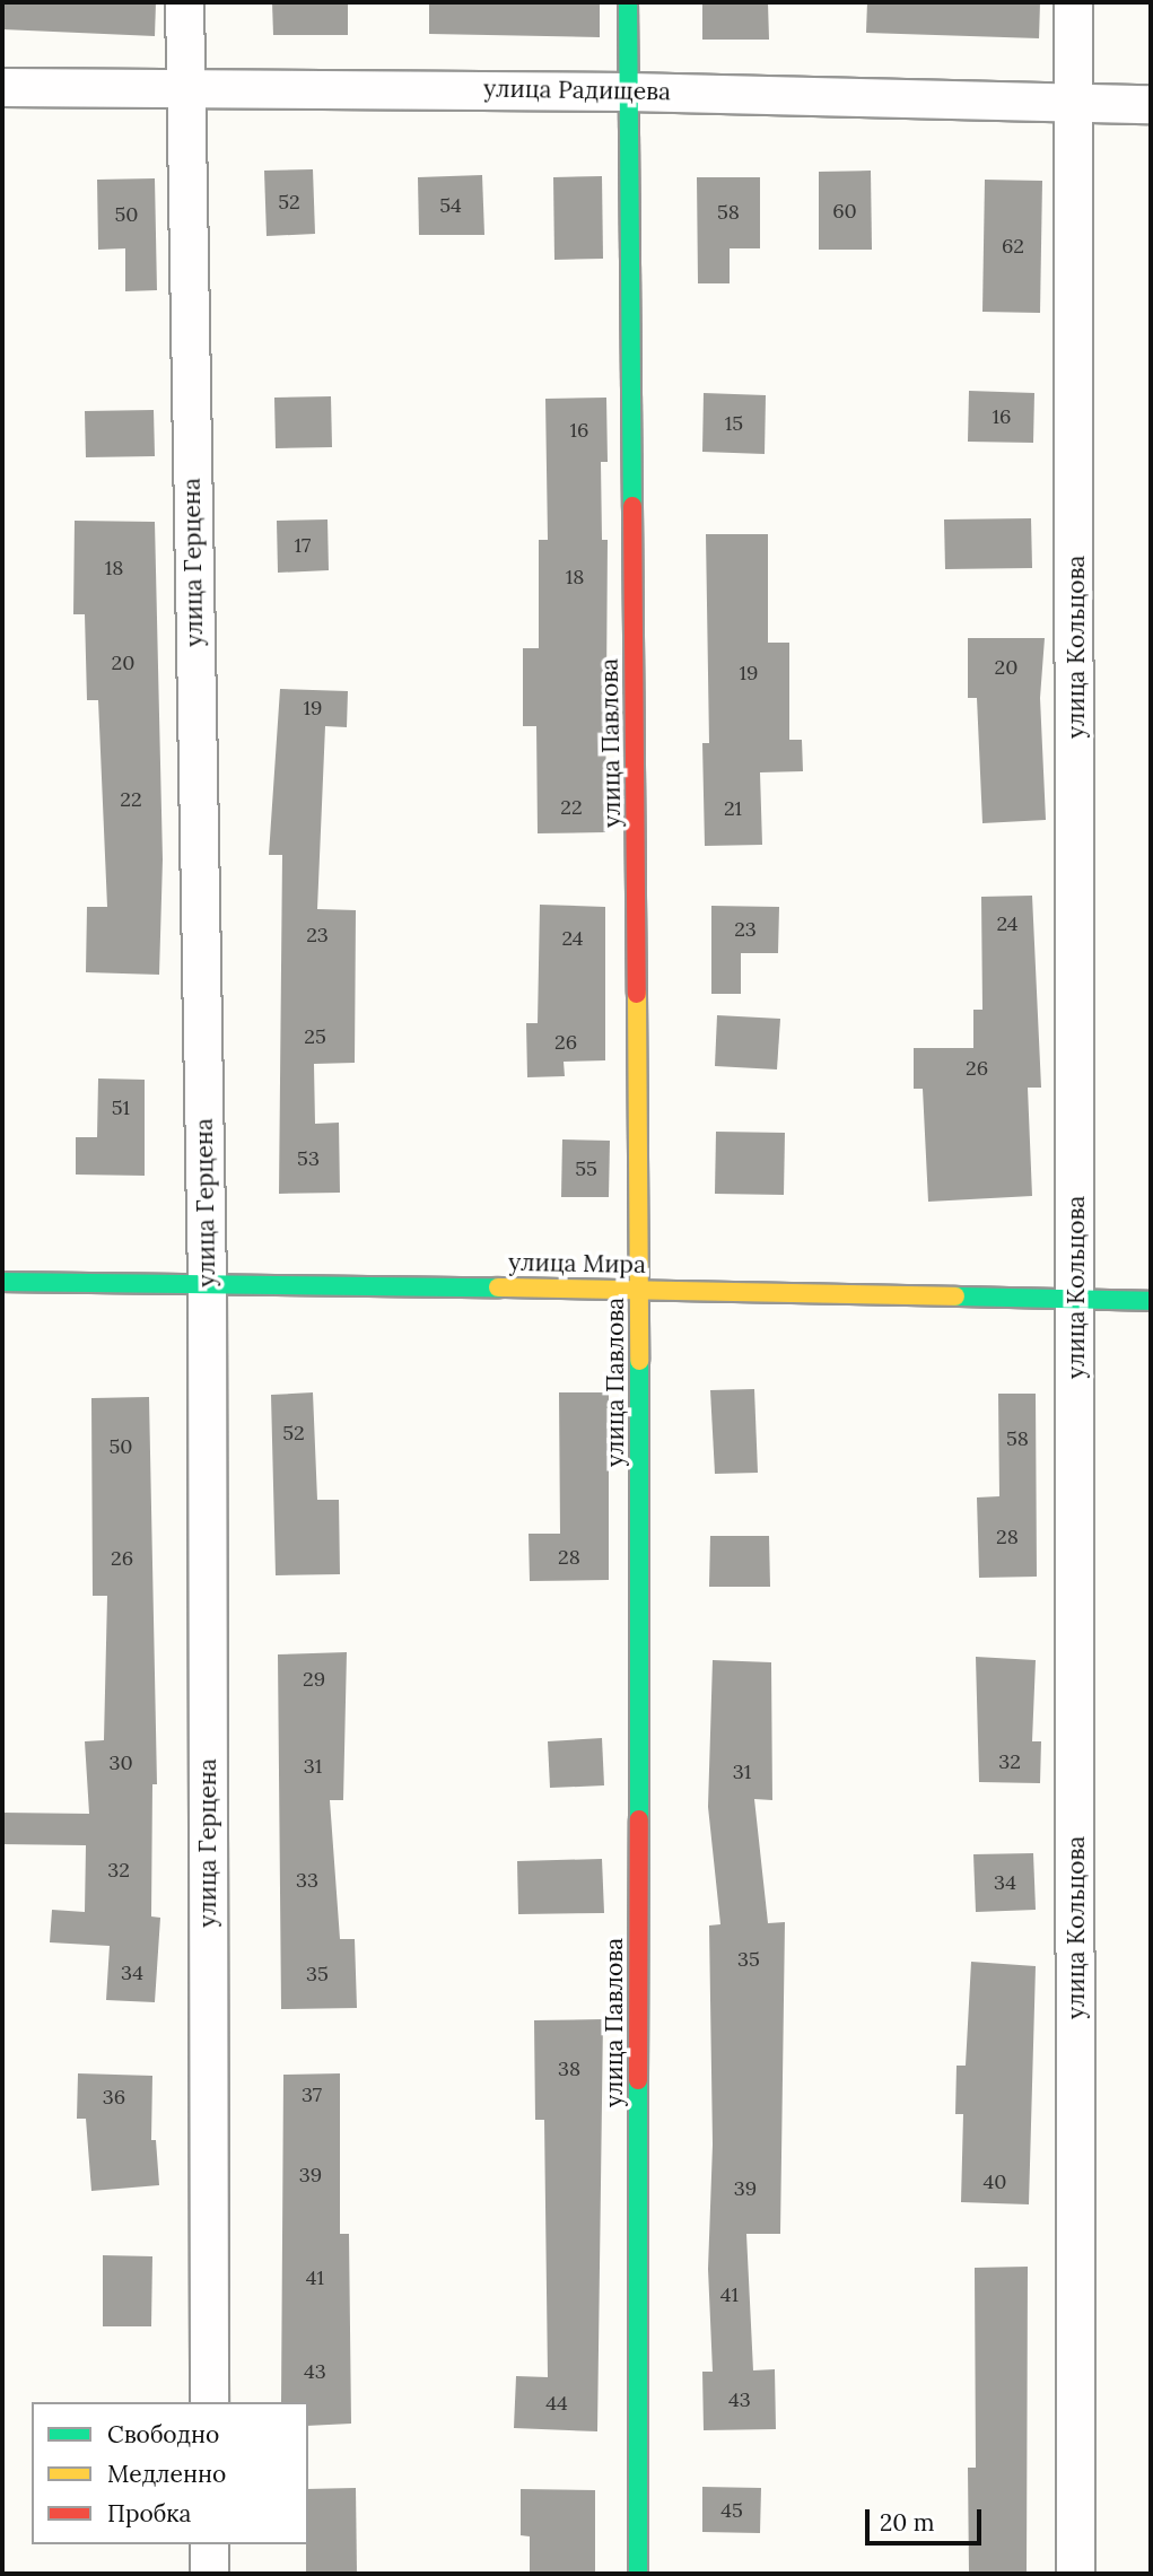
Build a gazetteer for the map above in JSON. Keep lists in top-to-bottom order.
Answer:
{
  "streets": {
    "street": [
      "улица Радищева",
      "улица Герцена",
      "улица Кольцова",
      "улица Павлова",
      "улица Мира"
    ]
  },
  "crossings": [
    ["улица Радищева", "улица Герцена"],
    ["улица Радищева", "улица Кольцова"],
    ["улица Радищева", "улица Павлова"],
    ["улица Герцена", "улица Мира"],
    ["улица Кольцова", "улица Мира"],
    ["улица Павлова", "улица Мира"]
  ],
  "house_numbers": [
    "52",
    "54",
    "60",
    "58",
    "50",
    "62",
    "16",
    "15",
    "16",
    "17",
    "18",
    "18",
    "20",
    "20",
    "19",
    "19",
    "22",
    "22",
    "21",
    "24",
    "23",
    "23",
    "24",
    "25",
    "26",
    "26",
    "51",
    "53",
    "55",
    "52",
    "58",
    "50",
    "28",
    "28",
    "26",
    "29",
    "32",
    "30",
    "31",
    "31",
    "32",
    "33",
    "34",
    "35",
    "34",
    "35",
    "38",
    "37",
    "36",
    "39",
    "40",
    "39",
    "41",
    "41",
    "43",
    "43",
    "44",
    "45"
  ],
  "legend": ["Свободно", "Медленно", "Пробка"],
  "scale_bar": "20 m"
}
